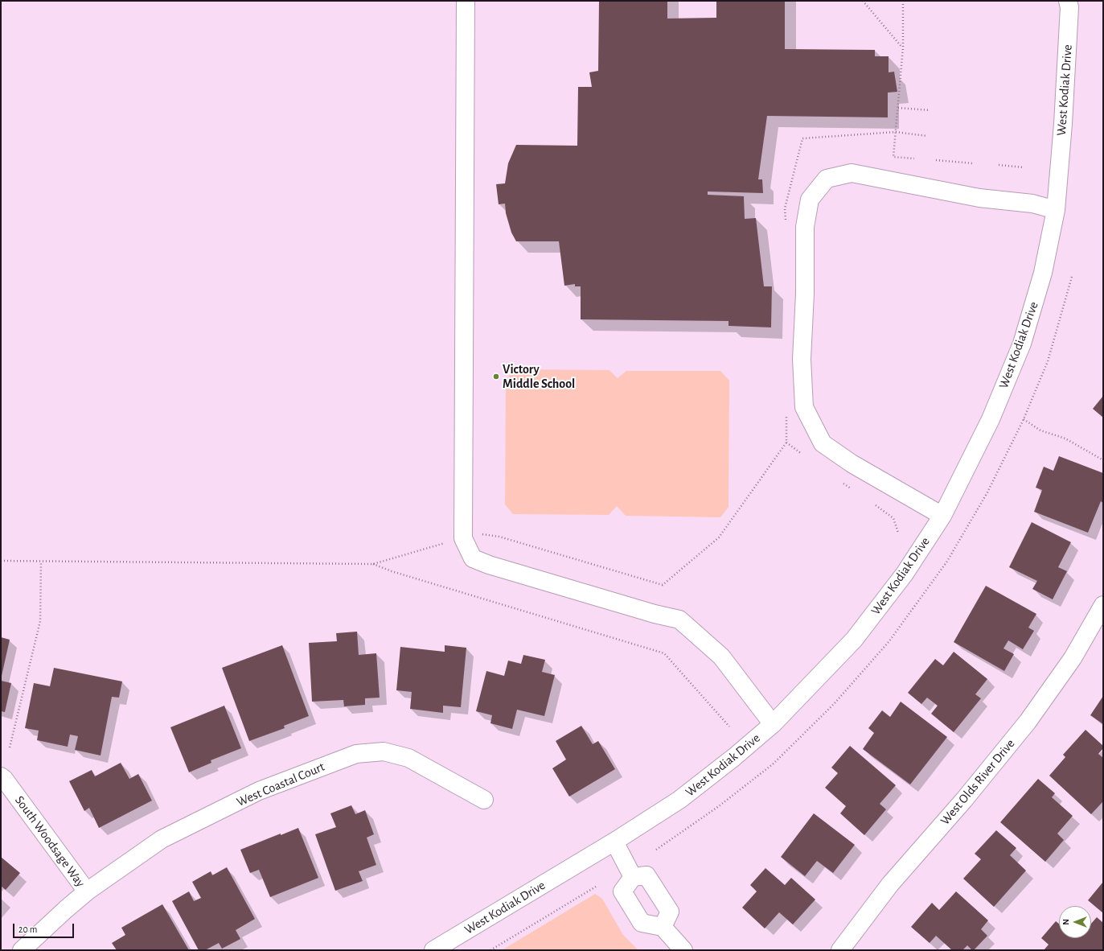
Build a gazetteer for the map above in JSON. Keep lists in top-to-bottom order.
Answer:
{
  "streets": {
    "street": [
      "West Kodiak Drive",
      "West Olds River Drive",
      "West Coastal Court",
      "South Woodsage Way"
    ]
  },
  "crossings": [
    ["West Coastal Court", "South Woodsage Way"]
  ],
  "places": ["Victory Middle School"],
  "scale_bar": "20 m",
  "north": "left"
}
